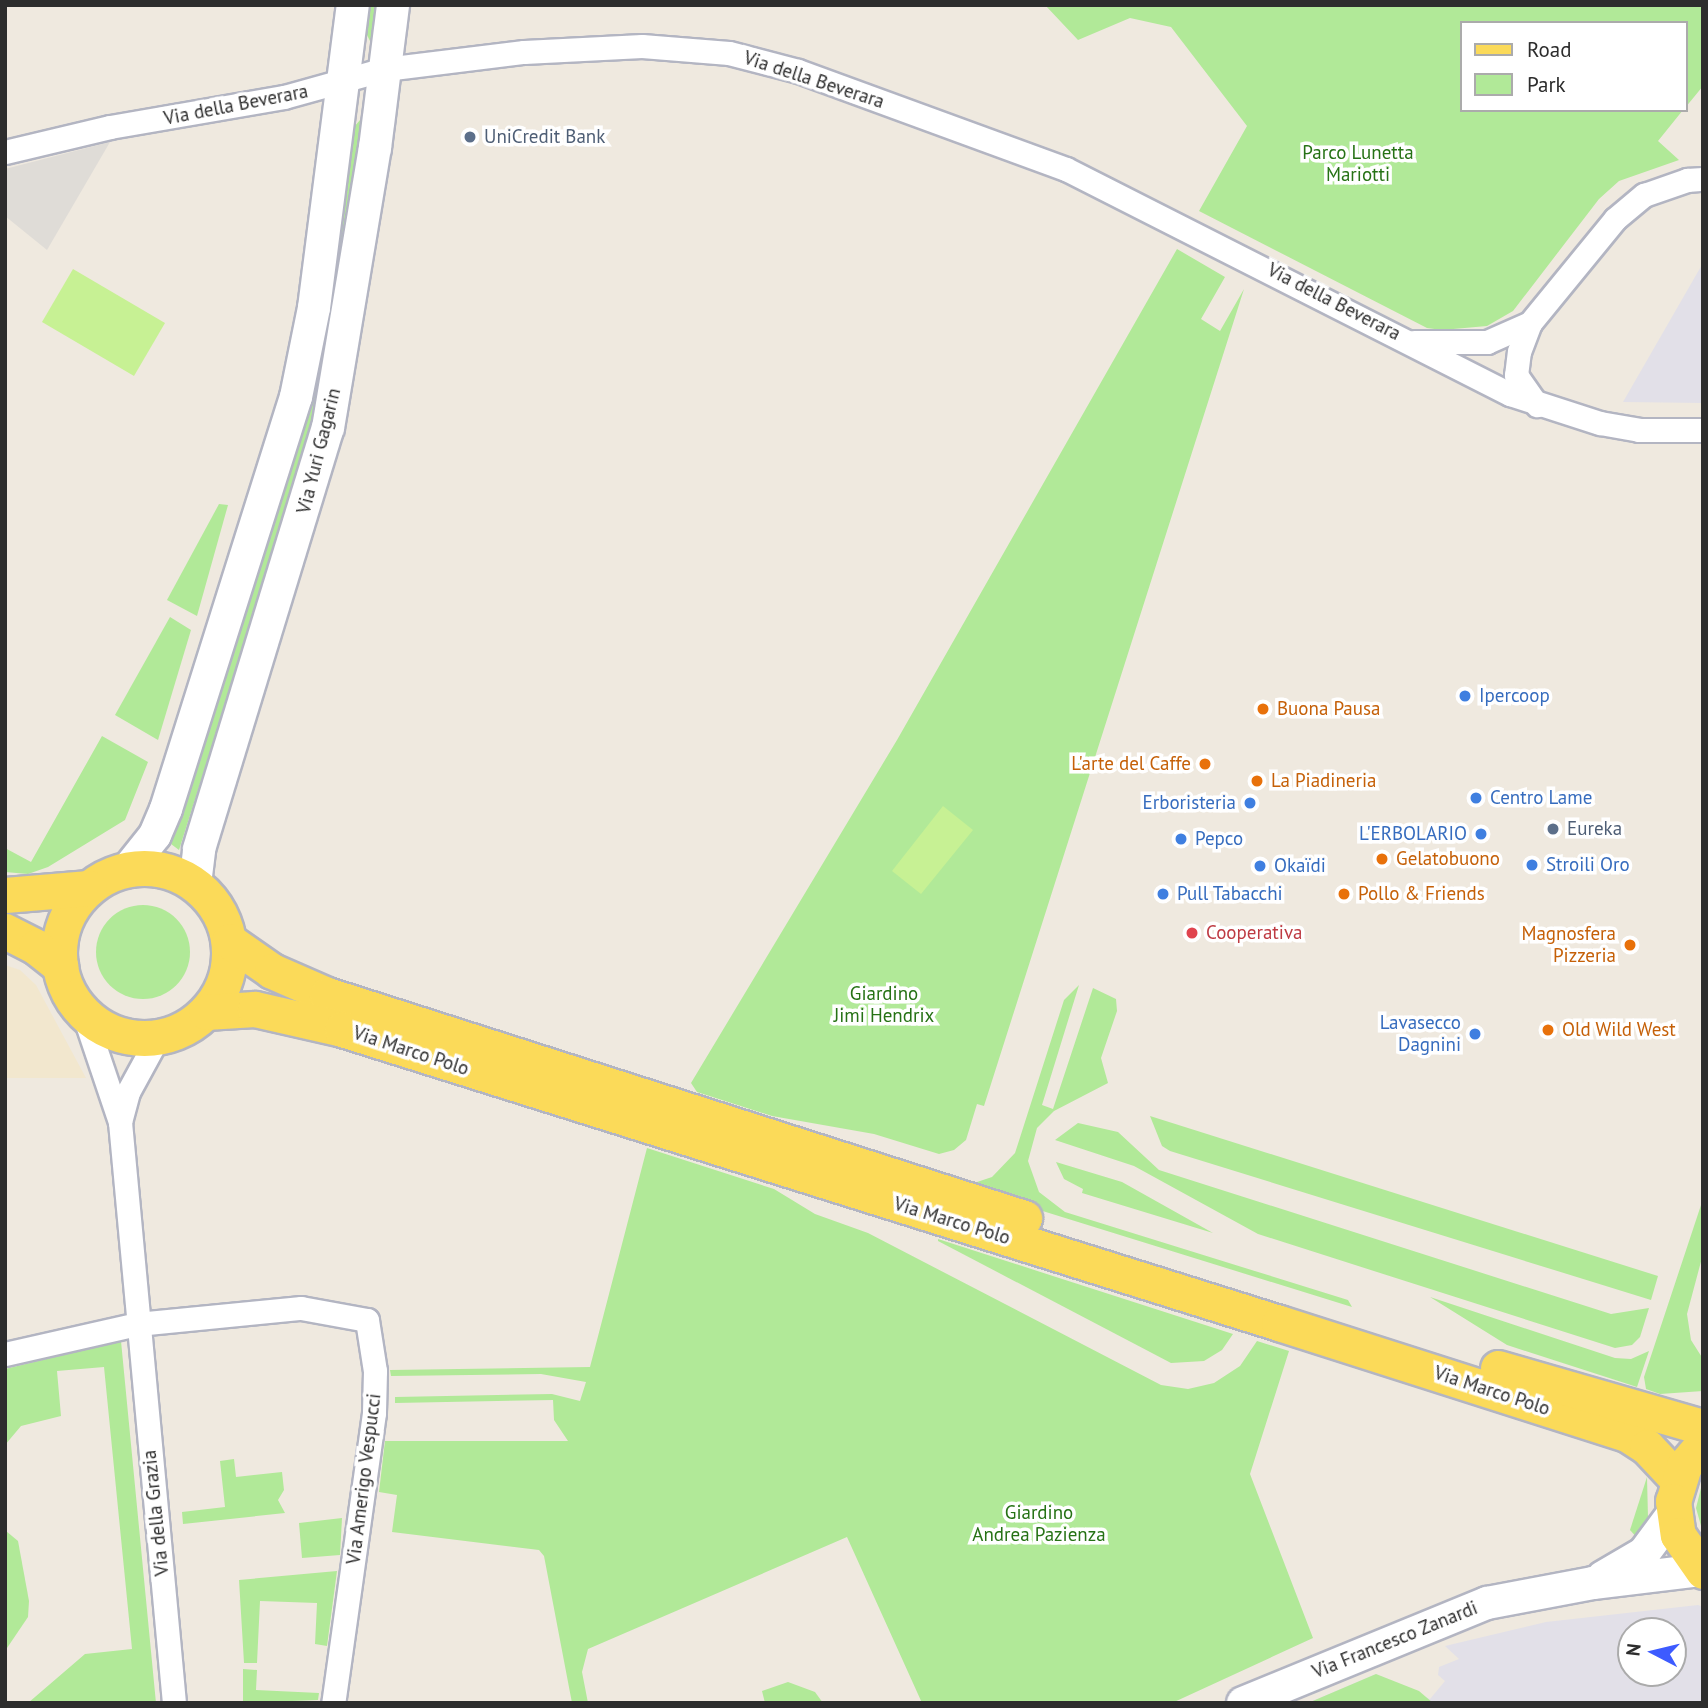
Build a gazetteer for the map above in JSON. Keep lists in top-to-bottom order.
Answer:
{
  "streets": {
    "main road": ["Via Yuri Gagarin", "Via Marco Polo", "Via Francesco Zanardi"],
    "street": ["Via della Beverara", "Via Amerigo Vespucci", "Via della Grazia"]
  },
  "crossings": [
    ["Via della Beverara", "Via Yuri Gagarin"],
    ["Via Yuri Gagarin", "Via Marco Polo"],
    ["Via Yuri Gagarin", "Via della Grazia"],
    ["Via Marco Polo", "Via della Grazia"],
    ["Via Amerigo Vespucci", "Via della Grazia"]
  ],
  "parks": ["Parco Lunetta Mariotti", "Giardino Jimi Hendrix", "Giardino Andrea Pazienza"],
  "places": [
    "UniCredit Bank",
    "Ipercoop",
    "Buona Pausa",
    "L'arte del Caffe",
    "La Piadineria",
    "Centro Lame",
    "Erboristeria",
    "Eureka",
    "L'ERBOLARIO",
    "Pepco",
    "Gelatobuono",
    "Stroili Oro",
    "Okaïdi",
    "Pull Tabacchi",
    "Pollo & Friends",
    "Cooperativa",
    "Magnosfera Pizzeria",
    "Old Wild West",
    "Lavasecco Dagnini"
  ],
  "legend": ["Road", "Park"],
  "north": "left"
}
